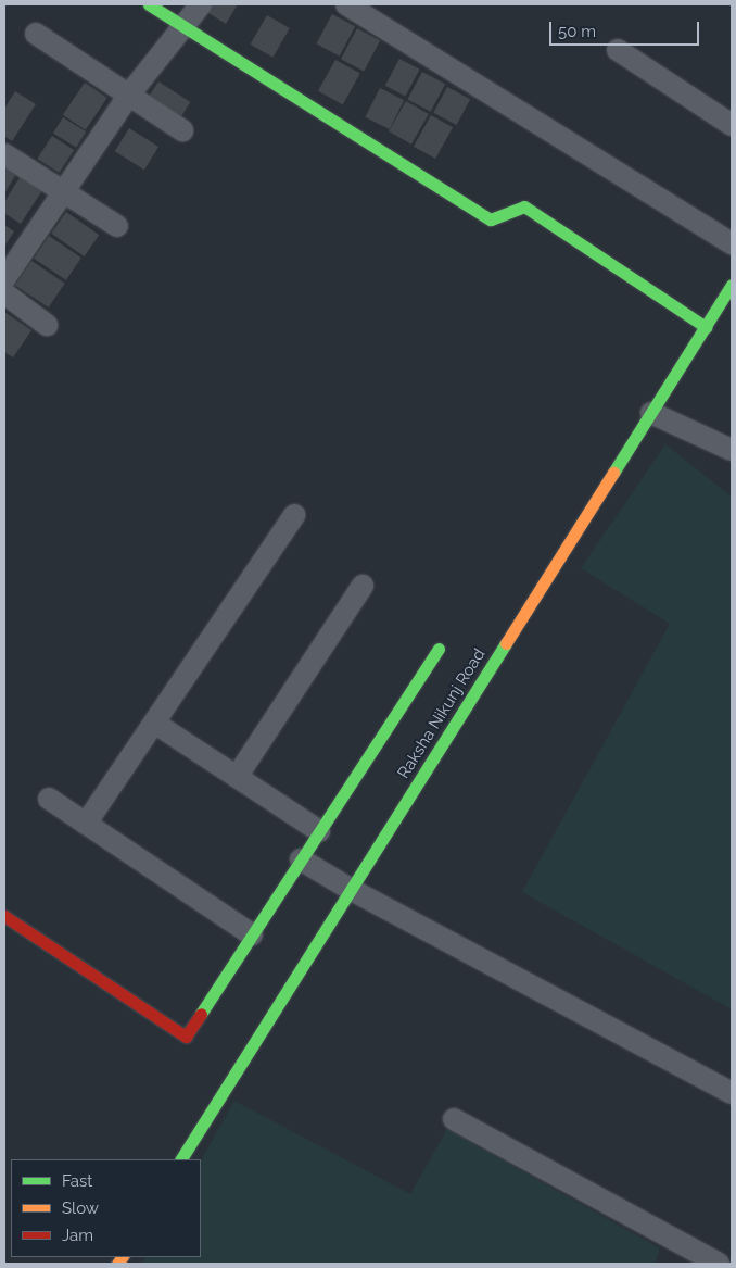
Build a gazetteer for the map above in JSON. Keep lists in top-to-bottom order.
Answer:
{
  "streets": {
    "street": ["Raksha Nikunj Road"]
  },
  "legend": ["Fast", "Slow", "Jam"],
  "scale_bar": "50 m"
}
